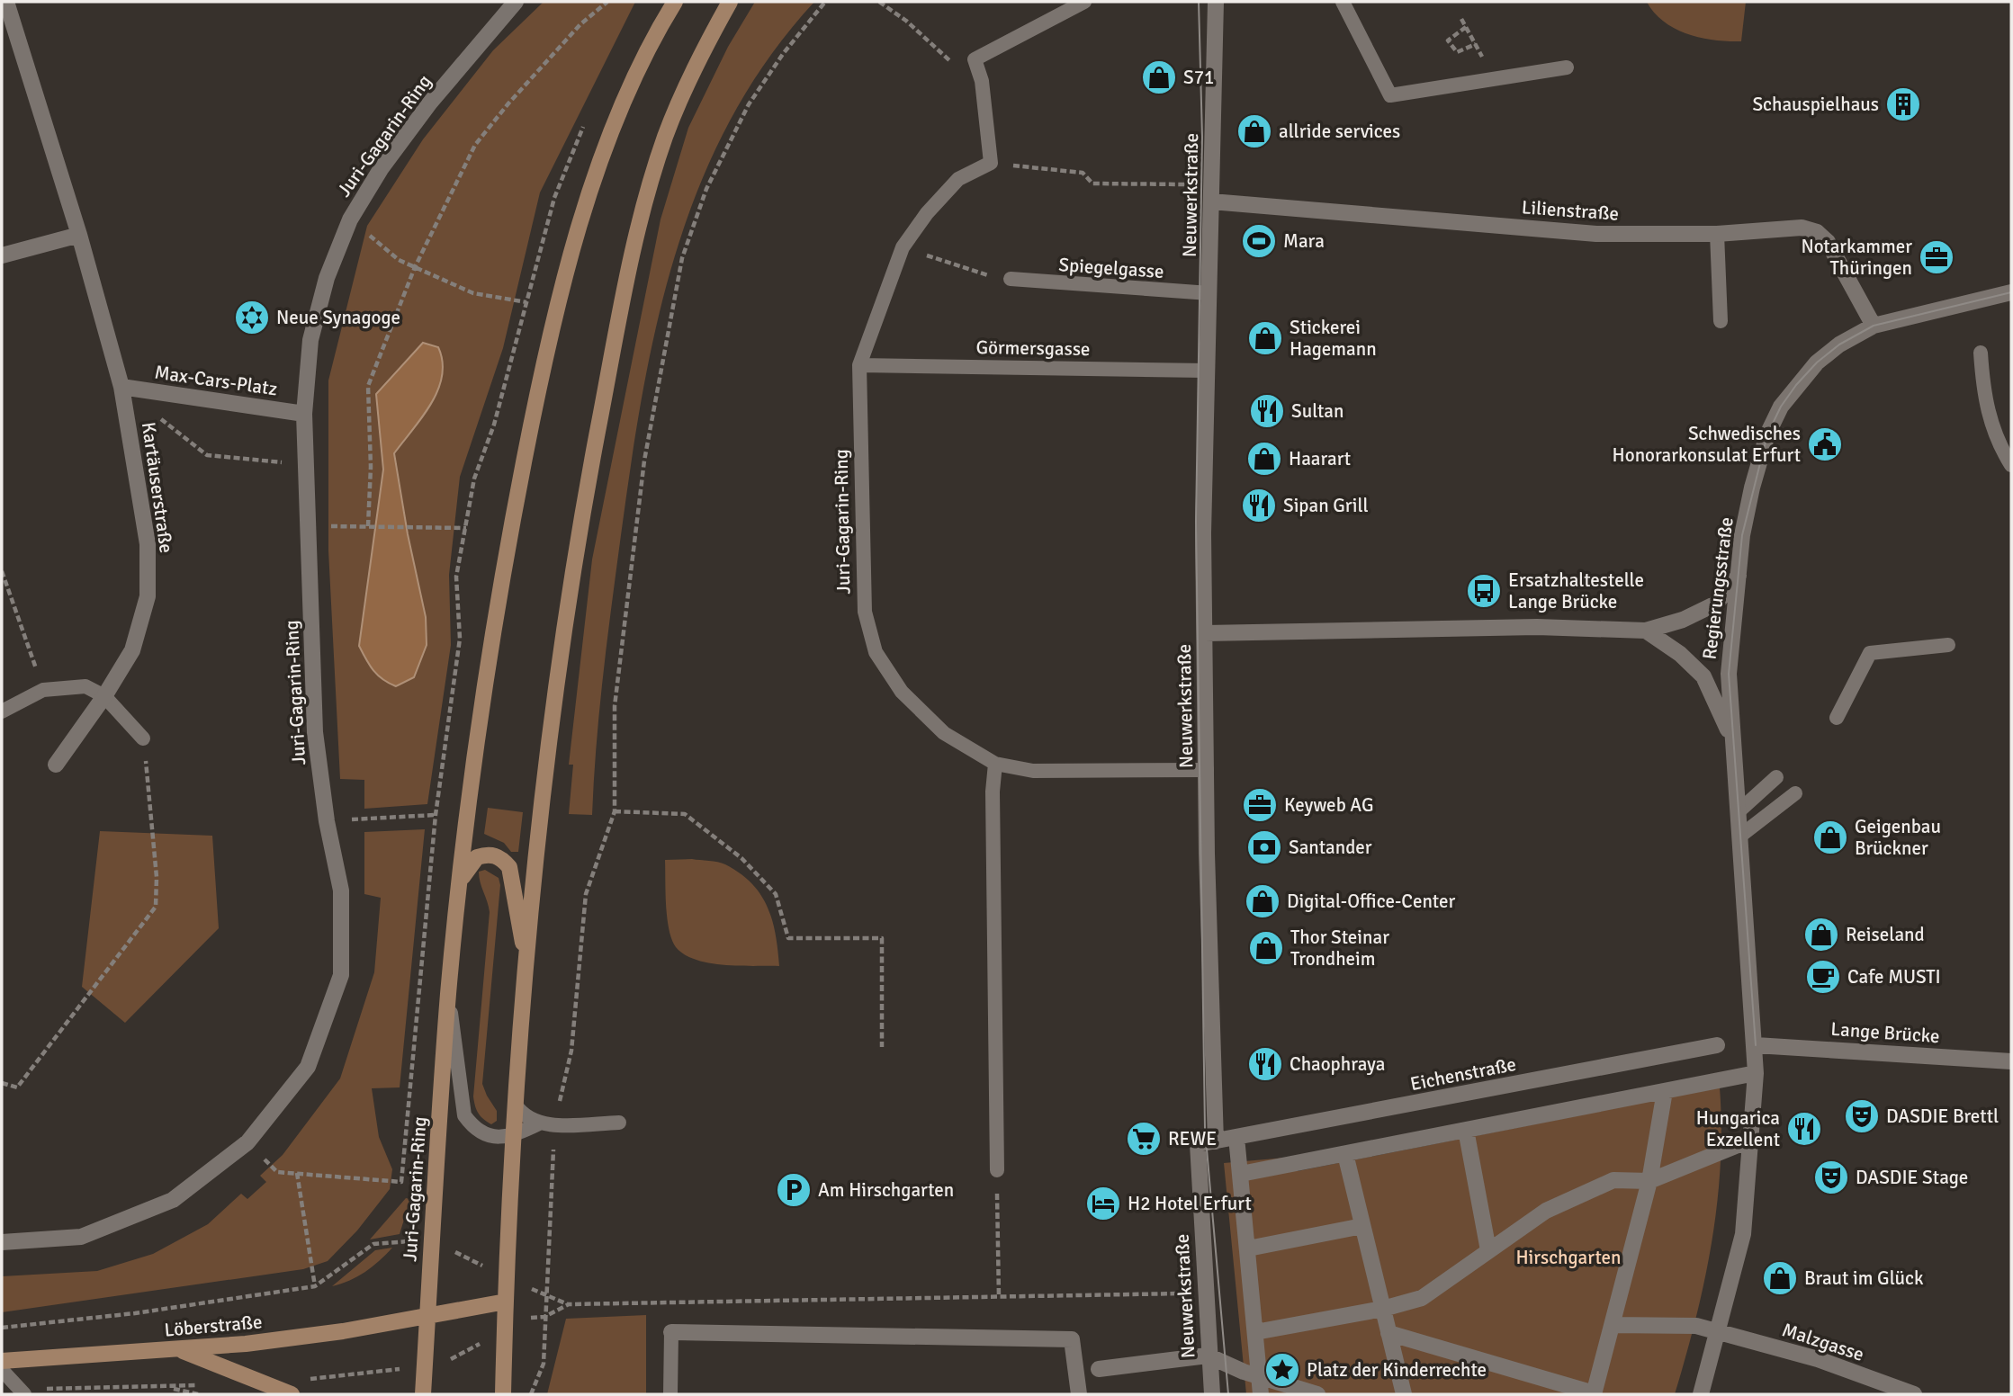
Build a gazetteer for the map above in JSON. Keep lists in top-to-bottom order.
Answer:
{
  "streets": {
    "street": [
      "Juri-Gagarin-Ring",
      "Neuwerkstraße",
      "Lilienstraße",
      "Max-Cars-Platz",
      "Kartäuserstraße",
      "Regierungsstraße",
      "Lange Brücke",
      "Eichenstraße",
      "Löberstraße",
      "Malzgasse"
    ],
    "lane": ["Spiegelgasse", "Görmersgasse"]
  },
  "crossings": [
    ["Juri-Gagarin-Ring", "Neuwerkstraße"],
    ["Juri-Gagarin-Ring", "Görmersgasse"],
    ["Juri-Gagarin-Ring", "Max-Cars-Platz"],
    ["Juri-Gagarin-Ring", "Löberstraße"],
    ["Neuwerkstraße", "Lilienstraße"],
    ["Neuwerkstraße", "Spiegelgasse"],
    ["Neuwerkstraße", "Görmersgasse"],
    ["Neuwerkstraße", "Eichenstraße"],
    ["Lilienstraße", "Regierungsstraße"],
    ["Max-Cars-Platz", "Kartäuserstraße"],
    ["Regierungsstraße", "Lange Brücke"],
    ["Regierungsstraße", "Malzgasse"]
  ],
  "parks": ["Hirschgarten"],
  "places": {
    "shop": [
      "S71",
      "allride services",
      "Stickerei Hagemann",
      "Haarart",
      "Geigenbau Brückner",
      "Digital-Office-Center",
      "Reiseland",
      "Thor Steinar Trondheim",
      "Braut im Glück"
    ],
    "building": ["Schauspielhaus"],
    "sports": ["Mara"],
    "office": ["Notarkammer Thüringen", "Keyweb AG"],
    "synagogue": ["Neue Synagoge"],
    "restaurant": [
      "Sultan",
      "Sipan Grill",
      "Chaophraya",
      "Hungarica Exzellent"
    ],
    "public building": ["Schwedisches Honorarkonsulat Erfurt"],
    "bus stop": ["Ersatzhaltestelle Lange Brücke"],
    "bank": ["Santander"],
    "cafe": ["Cafe MUSTI"],
    "theatre": ["DASDIE Brettl", "DASDIE Stage"],
    "supermarket": ["REWE"],
    "parking": ["Am Hirschgarten"],
    "hotel": ["H2 Hotel Erfurt"],
    "place": ["Platz der Kinderrechte"]
  }
}
